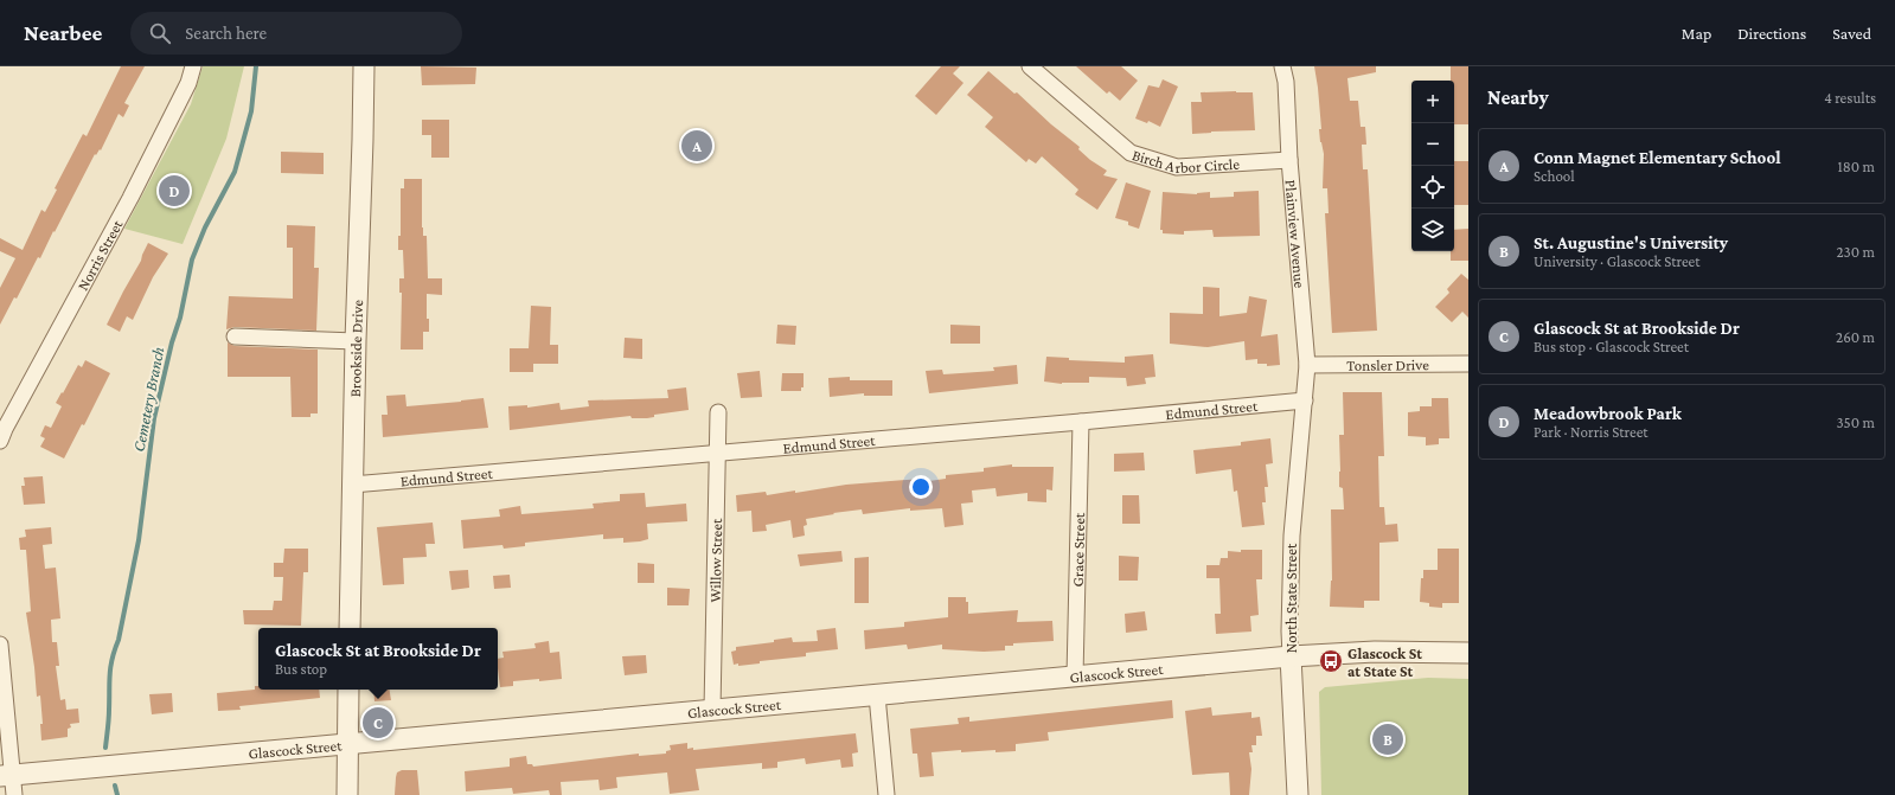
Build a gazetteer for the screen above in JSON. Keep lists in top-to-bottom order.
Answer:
{
  "streets": {
    "street": [
      "Birch Arbor Circle",
      "Plainview Avenue",
      "Norris Street",
      "Brookside Drive",
      "Tonsler Drive",
      "Edmund Street",
      "Grace Street",
      "Willow Street",
      "North State Street",
      "Glascock Street"
    ]
  },
  "crossings": [
    ["Birch Arbor Circle", "Plainview Avenue"],
    ["Plainview Avenue", "Tonsler Drive"],
    ["Plainview Avenue", "Edmund Street"],
    ["Plainview Avenue", "North State Street"],
    ["Brookside Drive", "Edmund Street"],
    ["Edmund Street", "Grace Street"],
    ["Edmund Street", "Willow Street"],
    ["Edmund Street", "North State Street"],
    ["Grace Street", "Glascock Street"],
    ["Willow Street", "Glascock Street"],
    ["North State Street", "Glascock Street"]
  ],
  "water": ["Cemetery Branch"],
  "places": {
    "bus stop": ["Glascock St at State St"]
  },
  "page": {
    "header": "Nearbee",
    "search": "Search here",
    "nav": ["Map", "Directions", "Saved"],
    "heading": ["Nearby", "4 results"],
    "map_buttons": ["+", "−"],
    "pins": [
      "A",
      "D",
      "C",
      "B"
    ],
    "list": [
      {
        "mark": "A",
        "name": "Conn Magnet Elementary School",
        "note": "School",
        "value": "180 m"
      },
      {
        "mark": "B",
        "name": "St. Augustine's University",
        "note": "University · Glascock Street",
        "value": "230 m"
      },
      {
        "mark": "C",
        "name": "Glascock St at Brookside Dr",
        "note": "Bus stop · Glascock Street",
        "value": "260 m"
      },
      {
        "mark": "D",
        "name": "Meadowbrook Park",
        "note": "Park · Norris Street",
        "value": "350 m"
      }
    ],
    "popup": ["Glascock St at Brookside Dr", "Bus stop"]
  }
}
